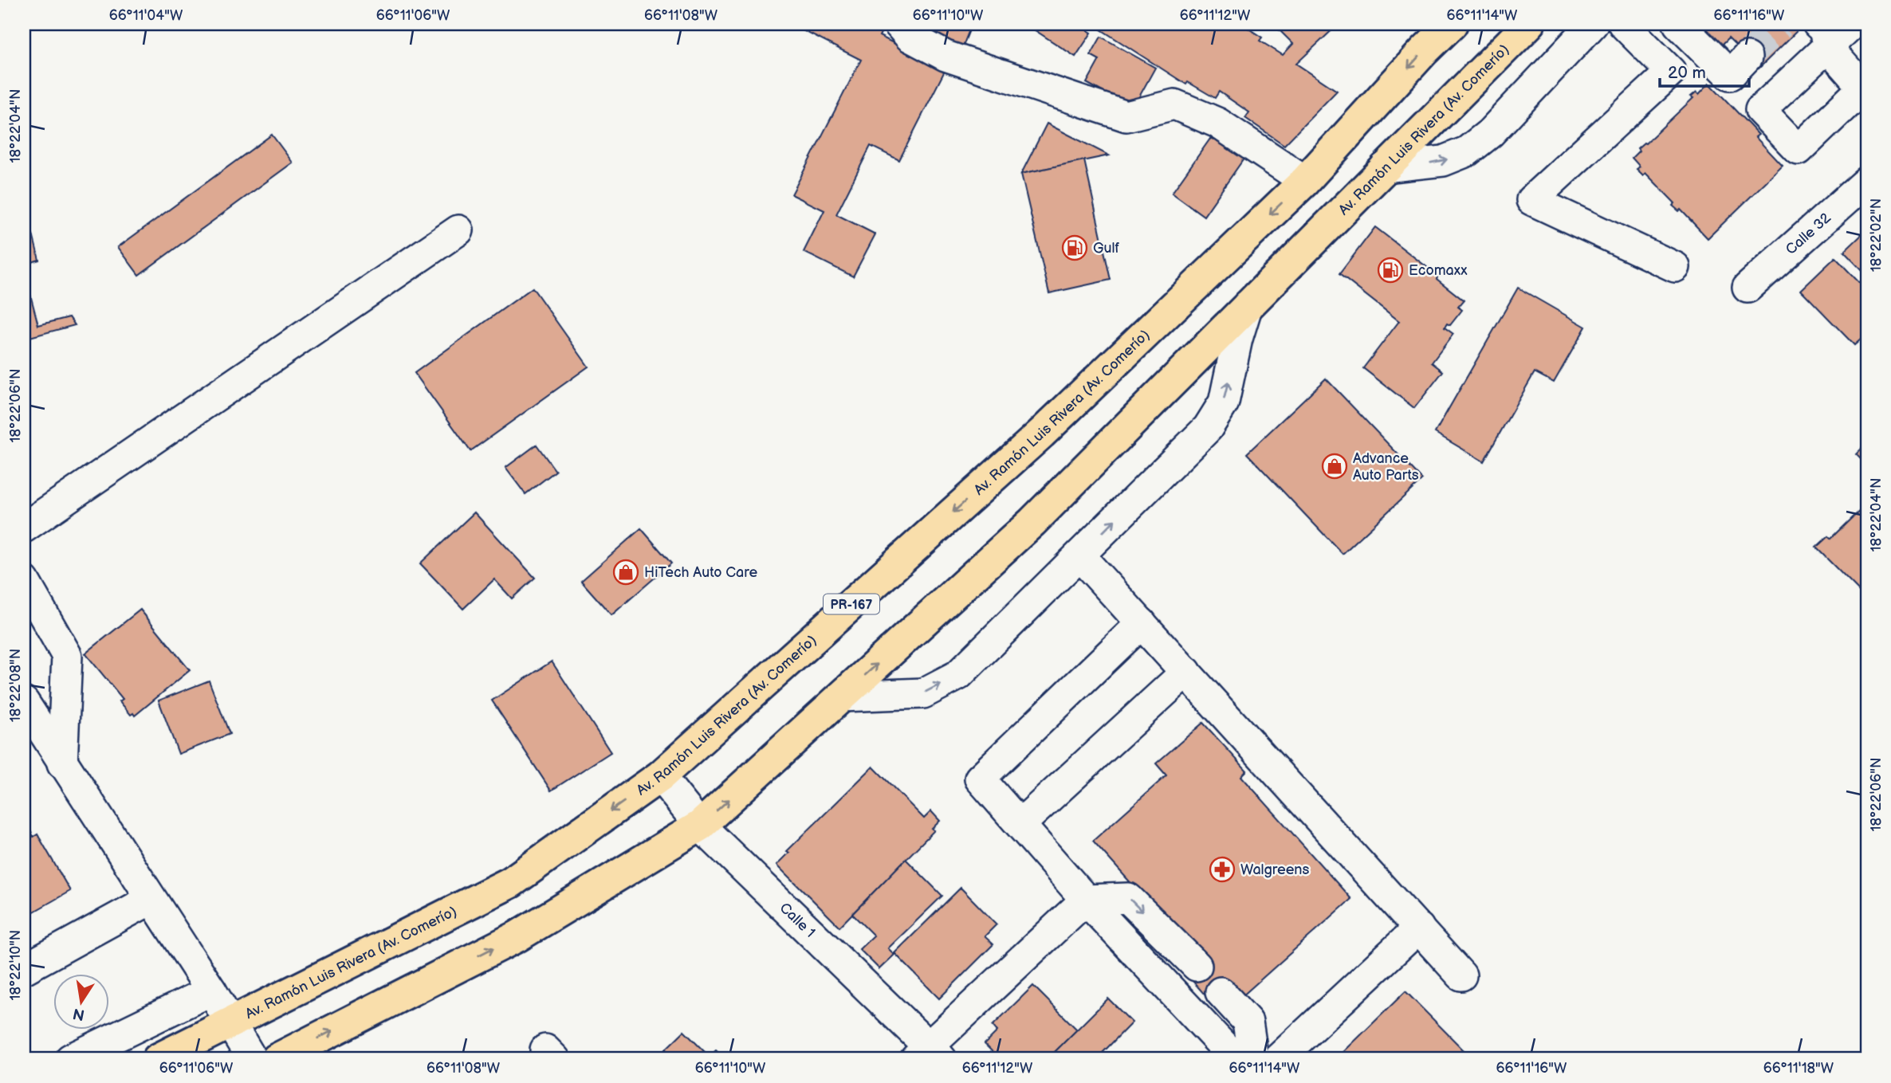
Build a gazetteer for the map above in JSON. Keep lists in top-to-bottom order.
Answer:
{
  "streets": {
    "main road": ["Av. Ramón Luis Rivera (Av. Comerío)", "PR-167"],
    "street": ["Calle 32", "Calle 1"]
  },
  "crossings": [
    ["Av. Ramón Luis Rivera (Av. Comerío)", "Calle 1"]
  ],
  "places": {
    "fuel station": ["Gulf", "Ecomaxx"],
    "shop": ["Advance Auto Parts", "HiTech Auto Care"],
    "pharmacy": ["Walgreens"]
  },
  "scale_bar": "20 m",
  "north": "bottom",
  "coordinates": [
    "66°11'04\"W",
    "66°11'06\"W",
    "66°11'08\"W",
    "66°11'10\"W",
    "66°11'12\"W",
    "66°11'14\"W",
    "66°11'16\"W",
    "18°22'04\"N",
    "18°22'02\"N",
    "18°22'06\"N",
    "18°22'08\"N",
    "18°22'10\"N",
    "66°11'18\"W"
  ]
}
